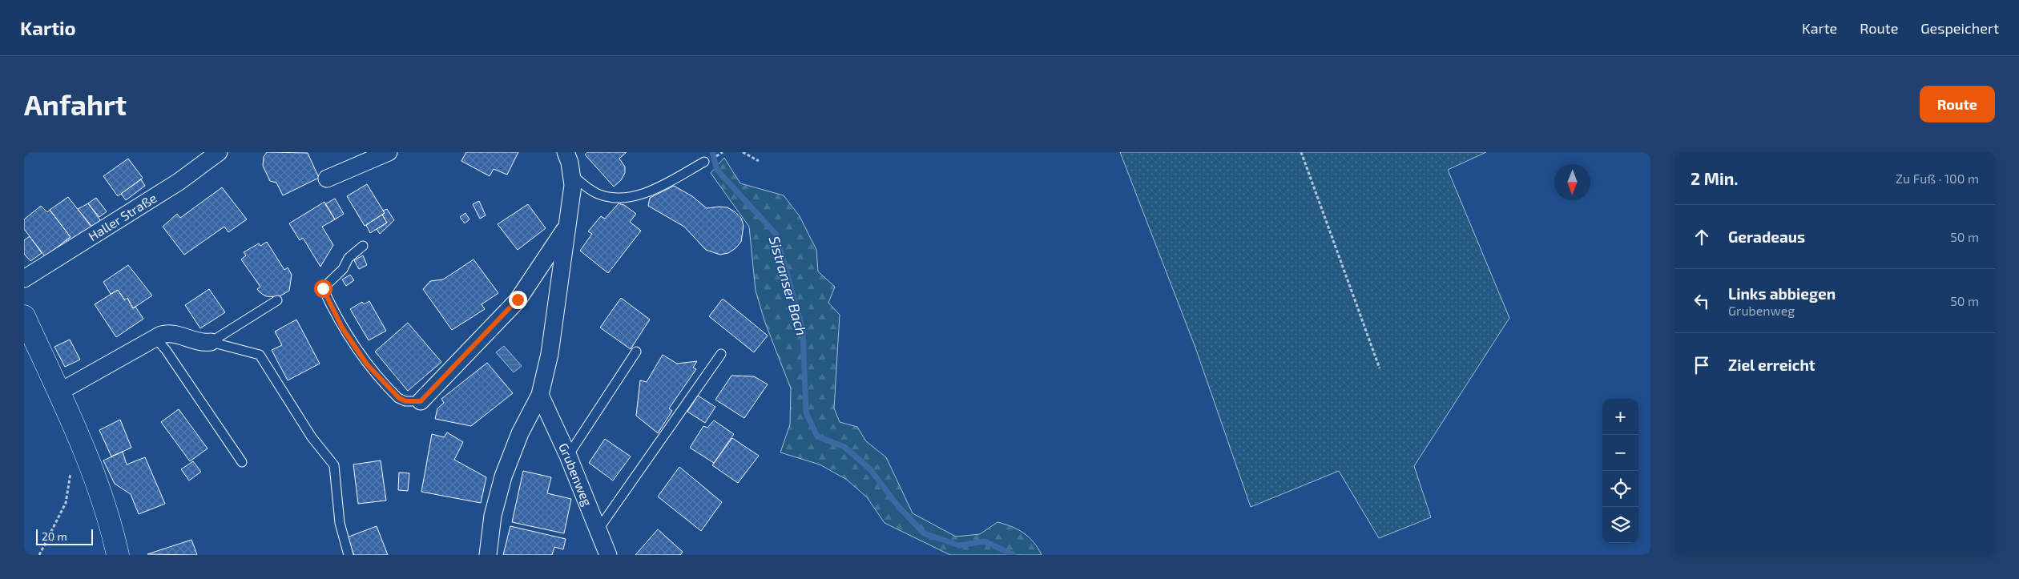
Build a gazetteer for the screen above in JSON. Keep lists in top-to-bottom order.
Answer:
{
  "streets": {
    "street": ["Haller Straße", "Grubenweg"]
  },
  "water": ["Sistranser Bach"],
  "scale_bar": "20 m",
  "north": "bottom",
  "page": {
    "header": "Kartio",
    "nav": ["Karte", "Route", "Gespeichert"],
    "buttons": "Route",
    "title": "Anfahrt",
    "heading": ["2 Min.", "Zu Fuß · 100 m"],
    "list": [
      ["Geradeaus", "50 m"],
      ["Links abbiegen", "Grubenweg", "50 m"],
      "Ziel erreicht"
    ],
    "map_buttons": ["+", "−"],
    "scale": "20 m"
  }
}
